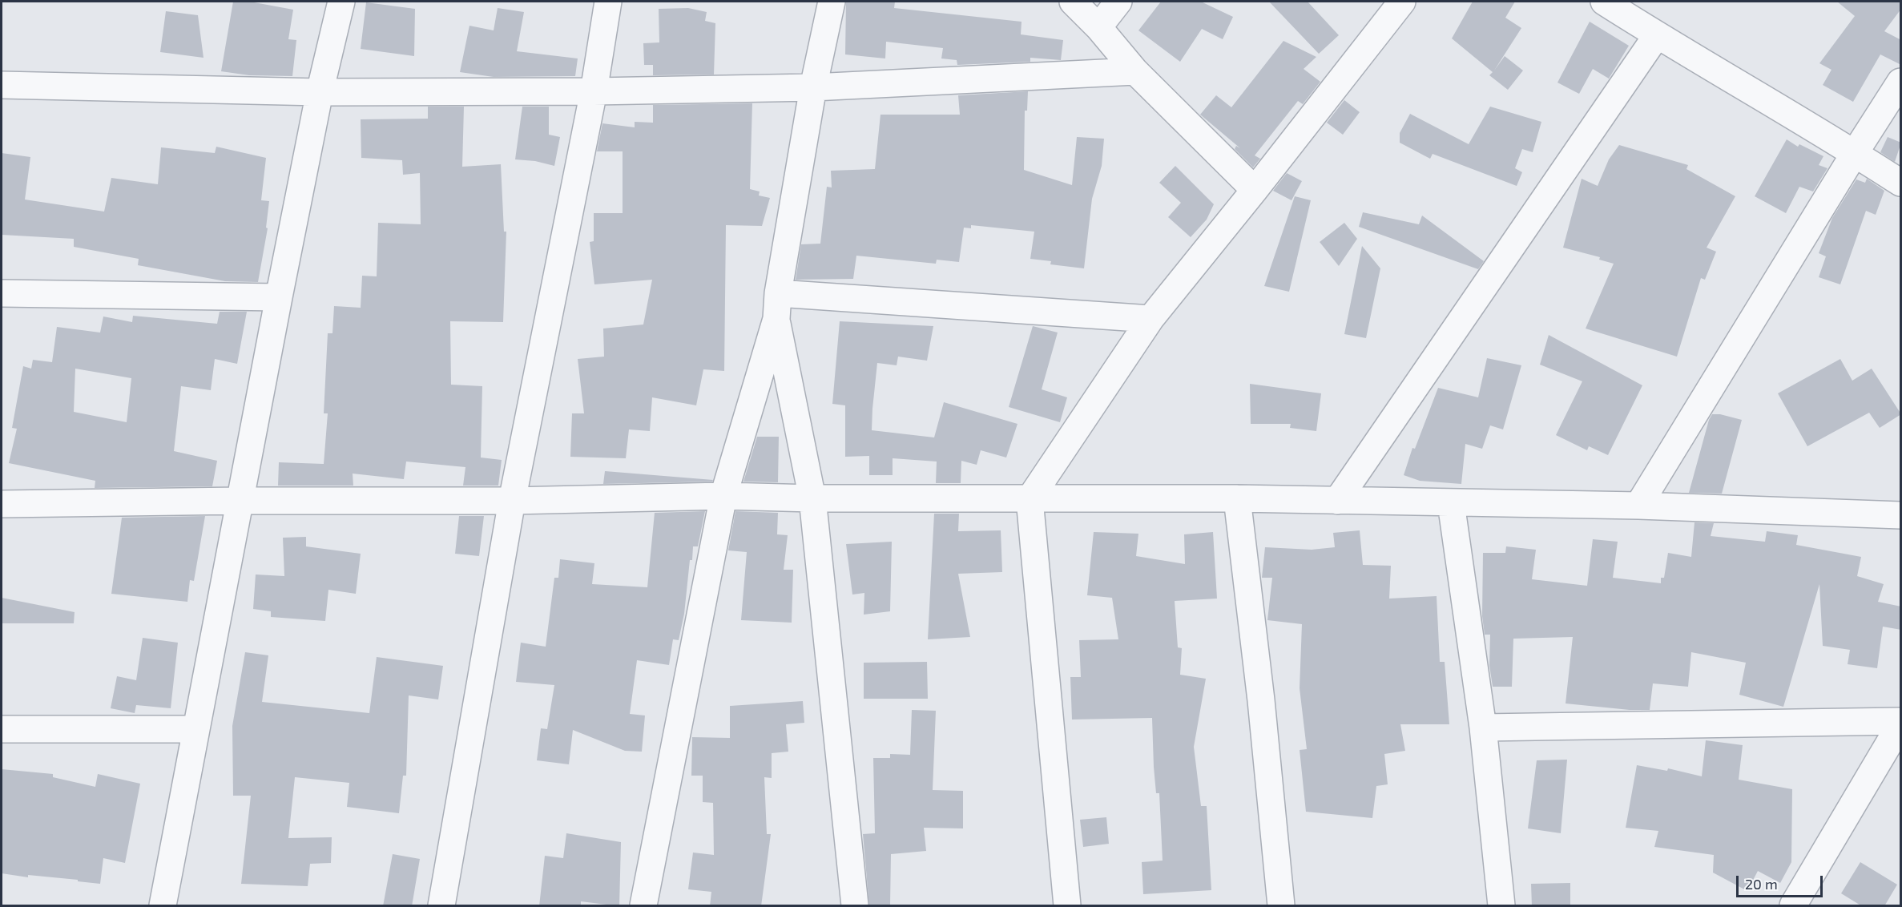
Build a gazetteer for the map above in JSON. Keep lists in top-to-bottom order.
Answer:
{
  "scale_bar": "20 m"
}
